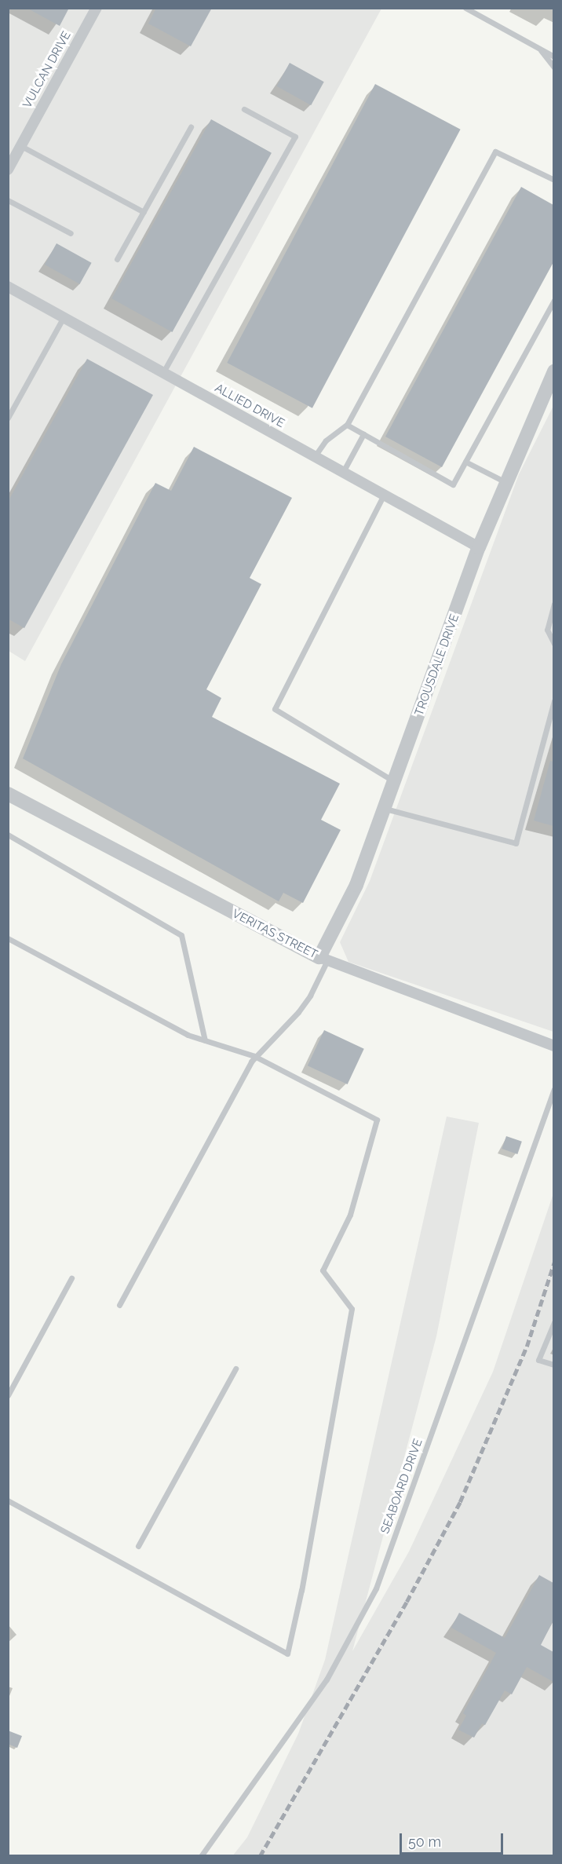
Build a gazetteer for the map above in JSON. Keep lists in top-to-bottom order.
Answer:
{
  "streets": {
    "street": [
      "VULCAN DRIVE",
      "ALLIED DRIVE",
      "TROUSDALE DRIVE",
      "VERITAS STREET"
    ],
    "lane": ["SEABOARD DRIVE"]
  },
  "crossings": [
    ["ALLIED DRIVE", "TROUSDALE DRIVE"],
    ["TROUSDALE DRIVE", "VERITAS STREET"]
  ],
  "scale_bar": "50 m"
}
